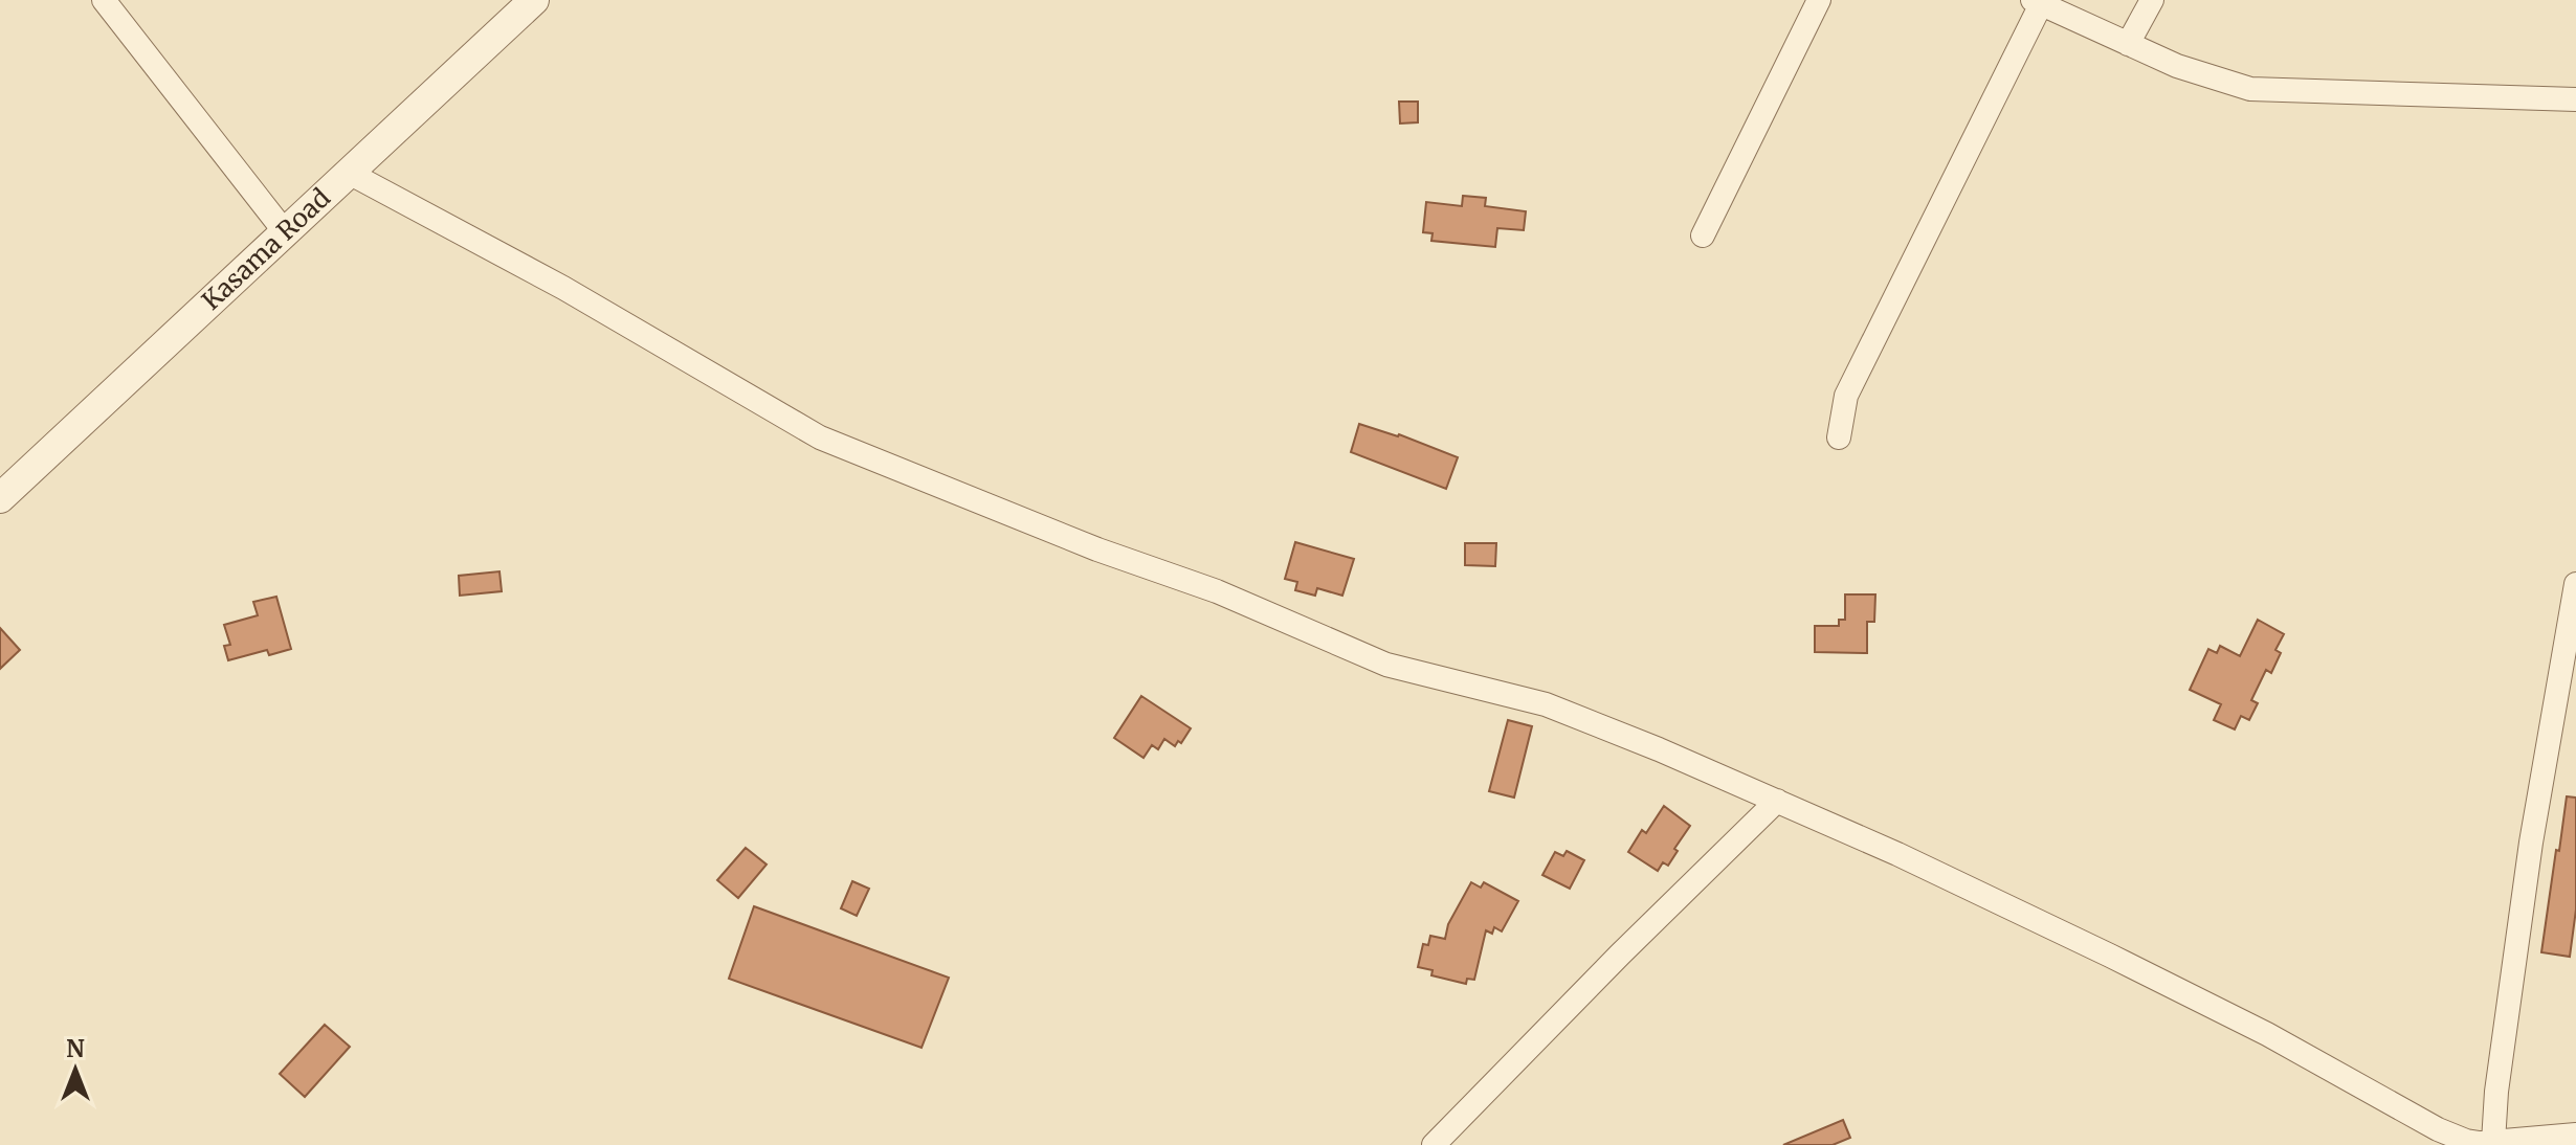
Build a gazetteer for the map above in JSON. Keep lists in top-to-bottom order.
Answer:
{
  "streets": {
    "street": ["Kasama Road"]
  },
  "north": "top"
}
